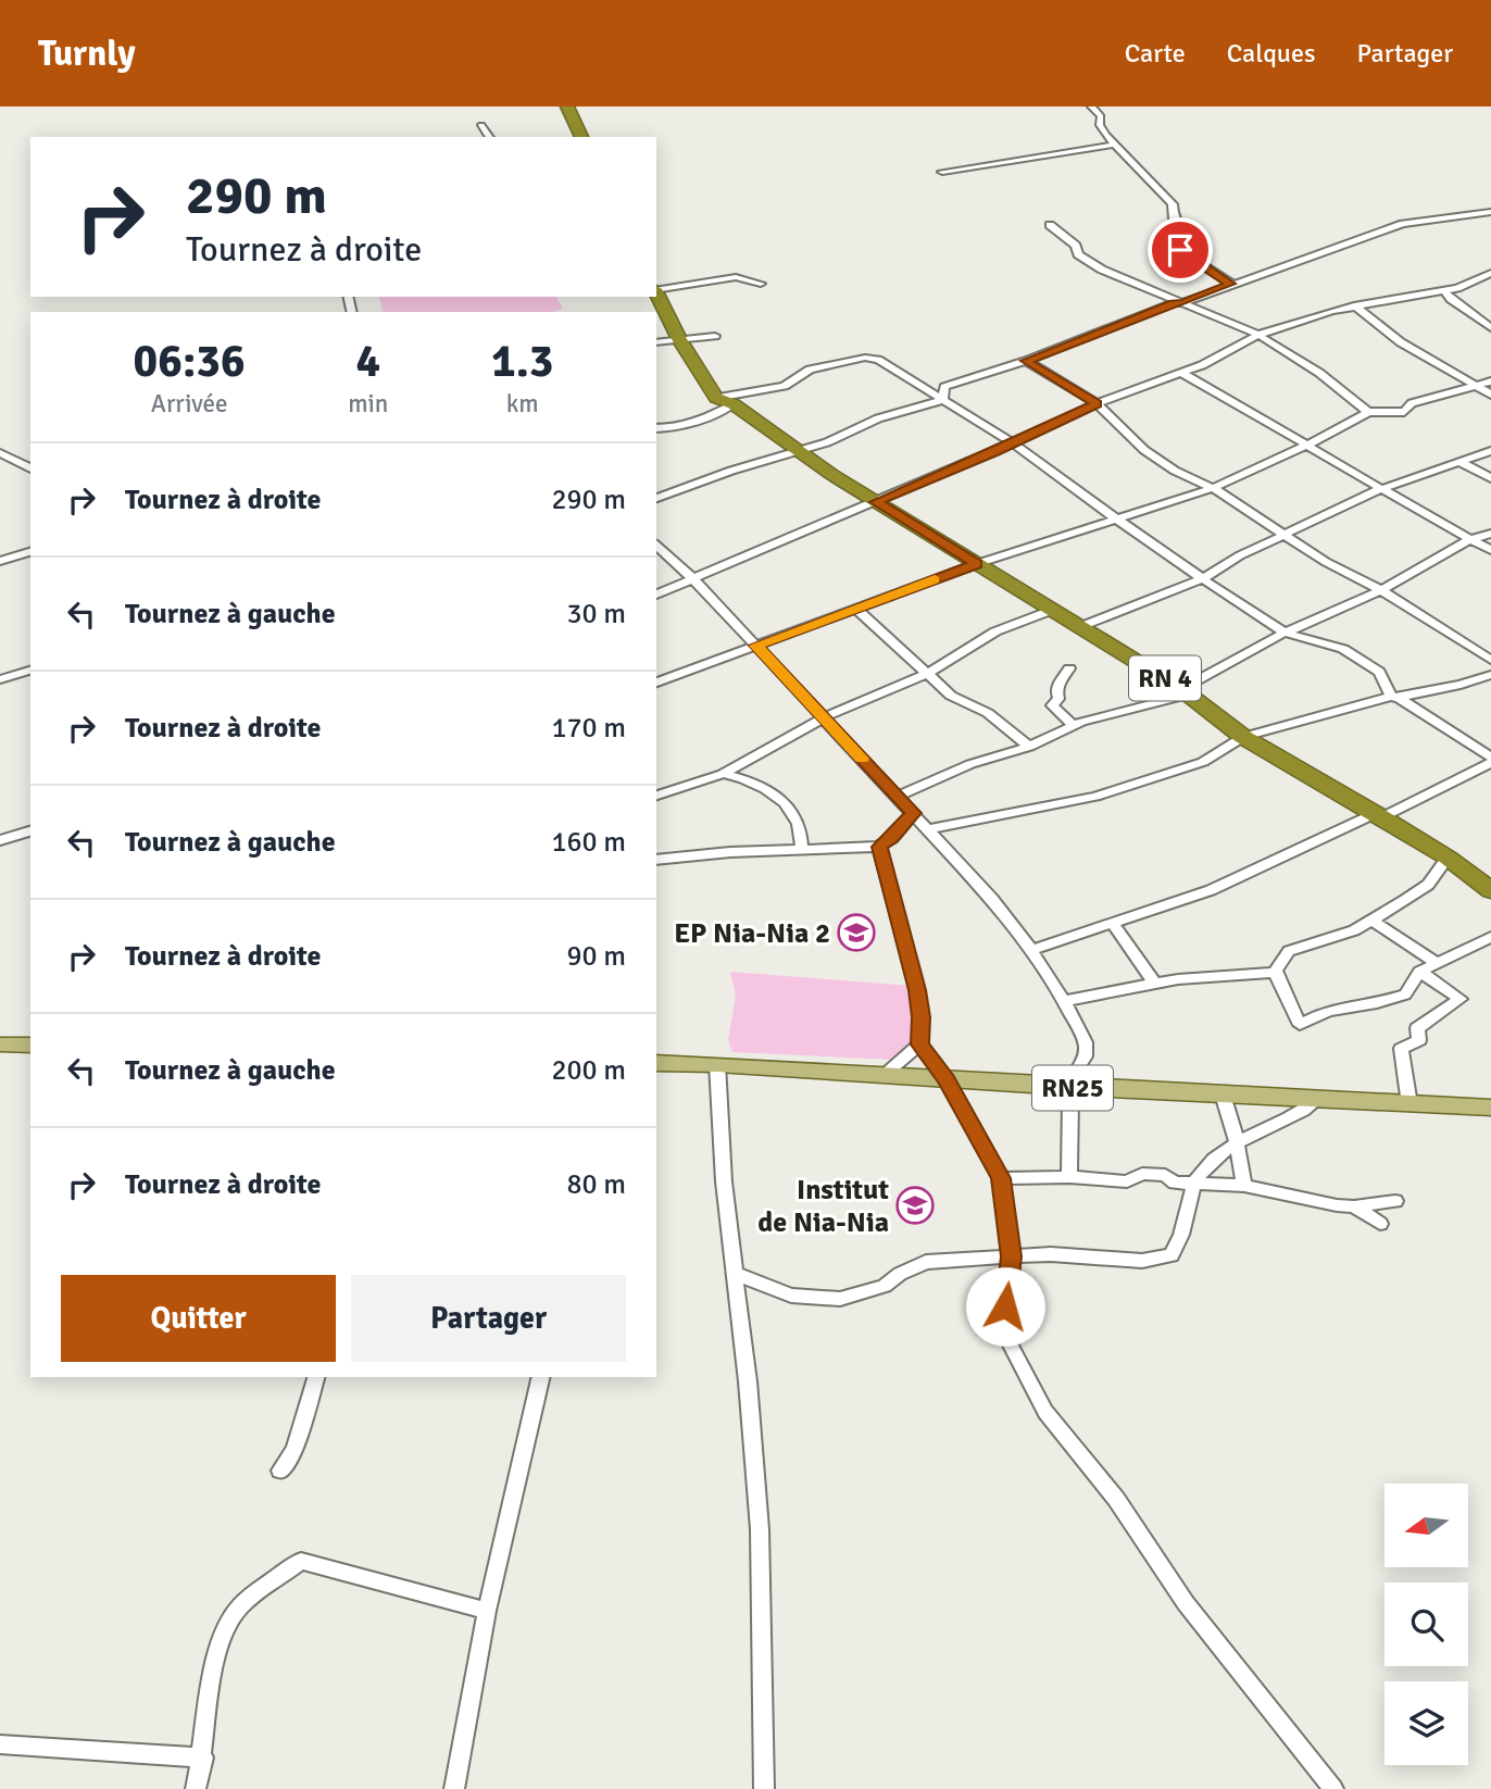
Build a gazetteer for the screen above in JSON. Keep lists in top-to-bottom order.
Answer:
{
  "streets": {
    "highway": ["RN 4"],
    "main road": ["RN25"]
  },
  "places": {
    "school or university": ["EP Nia-Nia 2", "Institut de Nia-Nia"]
  },
  "north": "left",
  "page": {
    "header": "Turnly",
    "nav": ["Carte", "Calques", "Partager"],
    "turn": ["290 m", "Tournez à droite"],
    "eta": [
      "06:36",
      "Arrivée",
      "4",
      "min",
      "1.3",
      "km"
    ],
    "list": [
      {
        "name": "Tournez à droite",
        "value": "290 m"
      },
      {
        "name": "Tournez à gauche",
        "value": "30 m"
      },
      {
        "name": "Tournez à droite",
        "value": "170 m"
      },
      {
        "name": "Tournez à gauche",
        "value": "160 m"
      },
      {
        "name": "Tournez à droite",
        "value": "90 m"
      },
      {
        "name": "Tournez à gauche",
        "value": "200 m"
      },
      {
        "name": "Tournez à droite",
        "value": "80 m"
      }
    ],
    "buttons": ["Quitter", "Partager"]
  }
}
